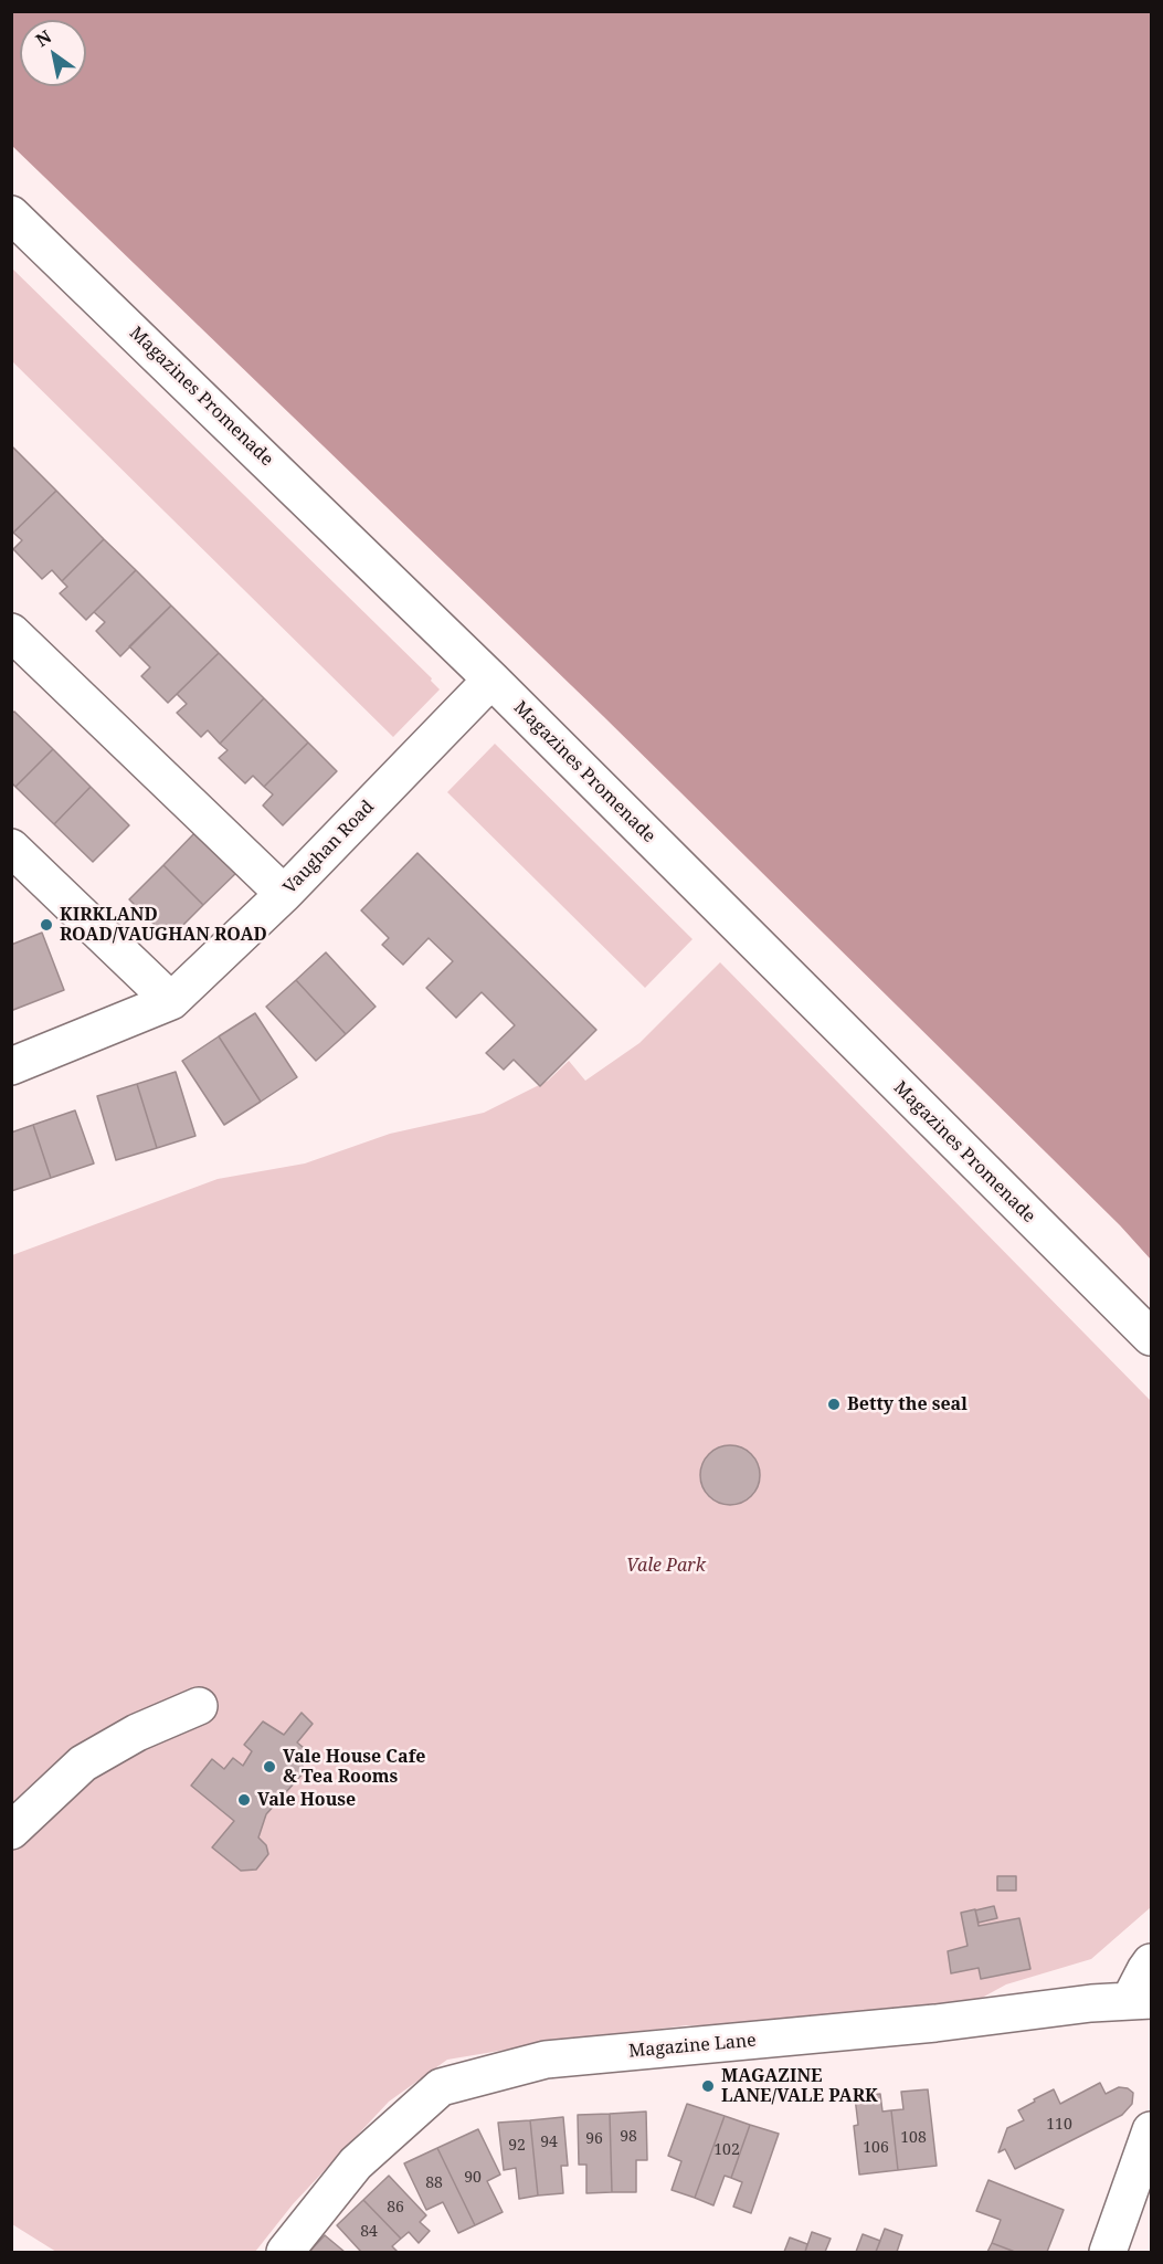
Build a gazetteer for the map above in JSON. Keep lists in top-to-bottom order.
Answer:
{
  "streets": {
    "street": ["Magazines Promenade", "Vaughan Road", "Magazine Lane"]
  },
  "crossings": [
    ["Magazines Promenade", "Vaughan Road"]
  ],
  "parks": ["Vale Park"],
  "places": [
    "KIRKLAND ROAD/VAUGHAN ROAD",
    "Betty the seal",
    "Vale House Cafe & Tea Rooms",
    "Vale House",
    "MAGAZINE LANE/VALE PARK"
  ],
  "house_numbers": [
    "110",
    "98",
    "108",
    "96",
    "94",
    "92",
    "106",
    "102",
    "90",
    "88",
    "86",
    "84"
  ],
  "north": "top left"
}
